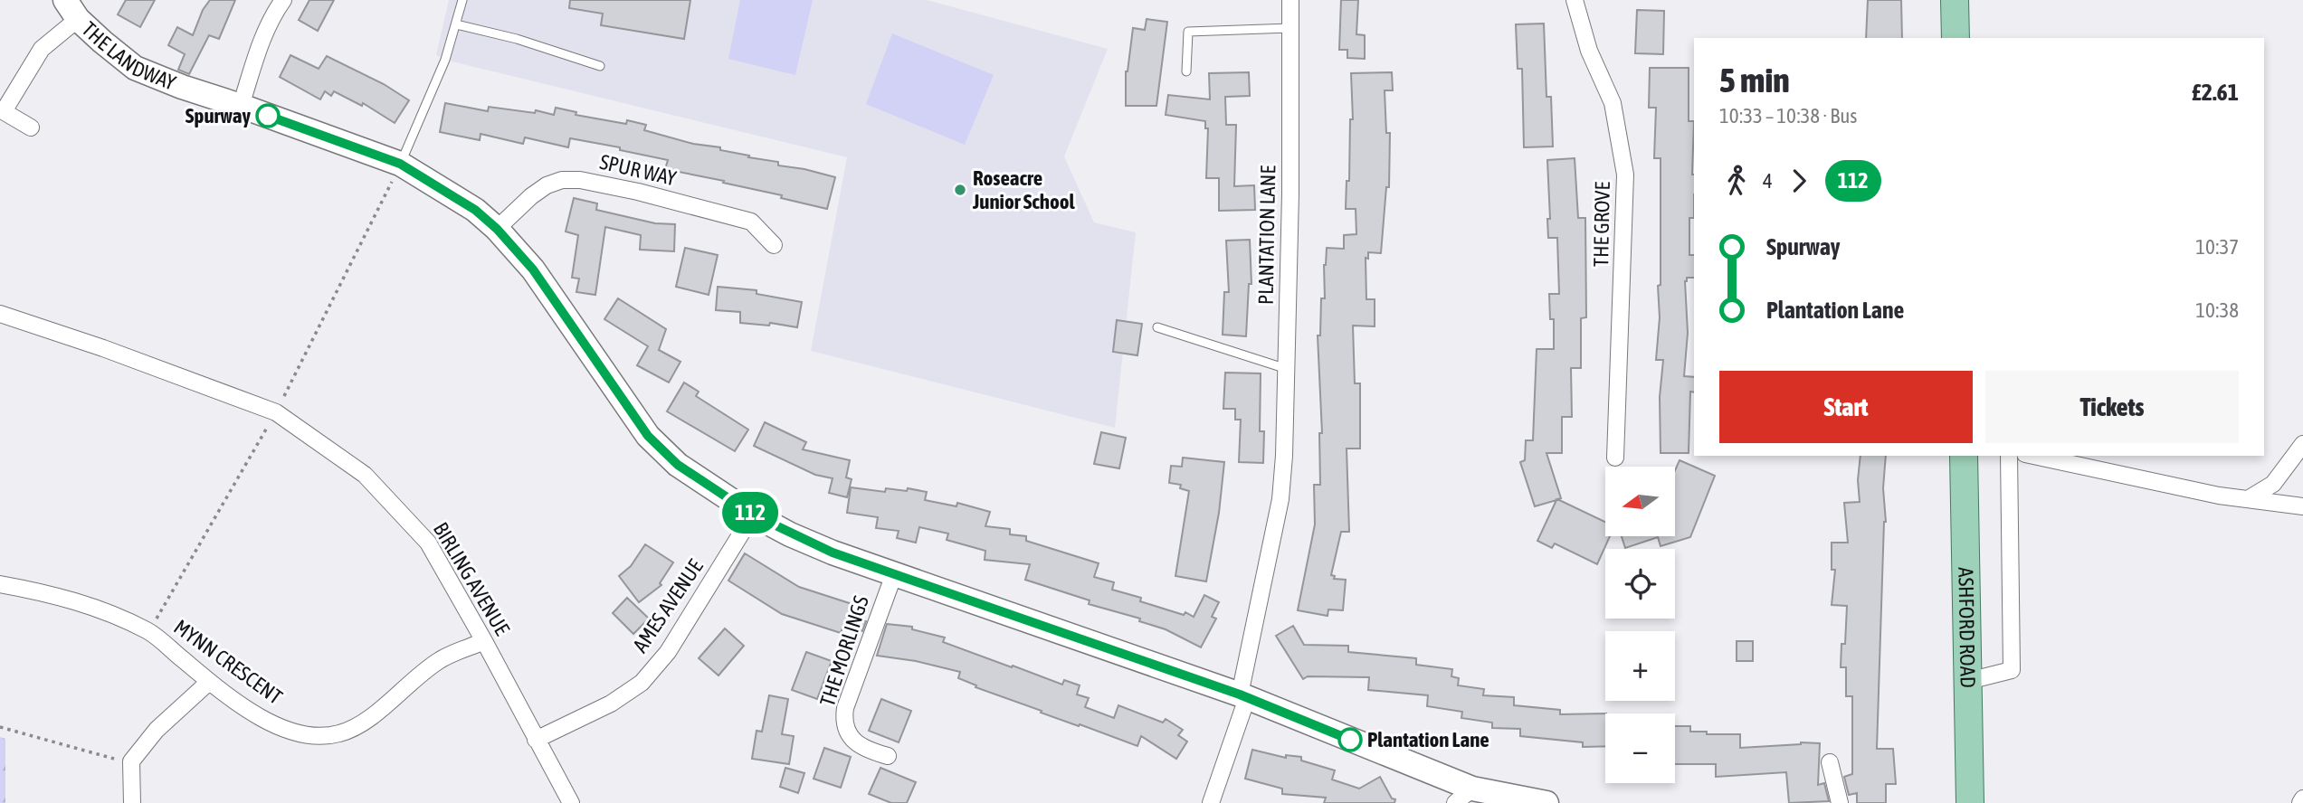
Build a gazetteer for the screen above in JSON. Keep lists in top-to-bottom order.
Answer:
{
  "streets": {
    "main road": ["ASHFORD ROAD"],
    "street": [
      "THE LANDWAY",
      "SPUR WAY",
      "THE GROVE",
      "PLANTATION LANE",
      "BIRLING AVENUE",
      "AMES AVENUE",
      "THE MORLINGS",
      "MYNN CRESCENT"
    ]
  },
  "crossings": [
    ["THE LANDWAY", "SPUR WAY"],
    ["THE LANDWAY", "PLANTATION LANE"],
    ["THE LANDWAY", "AMES AVENUE"],
    ["THE LANDWAY", "THE MORLINGS"],
    ["BIRLING AVENUE", "AMES AVENUE"],
    ["BIRLING AVENUE", "MYNN CRESCENT"]
  ],
  "places": ["Spurway", "Roseacre Junior School", "Plantation Lane"],
  "lines": ["bus line 112"],
  "north": "left",
  "page": {
    "on_map": "112",
    "heading": ["5 min", "10:33 – 10:38 · Bus", "£2.61"],
    "legs": ["4", "112"],
    "list": [
      {
        "name": "Spurway",
        "value": "10:37"
      },
      {
        "name": "Plantation Lane",
        "value": "10:38"
      }
    ],
    "buttons": ["Start", "Tickets"],
    "map_buttons": ["+", "−"]
  }
}
